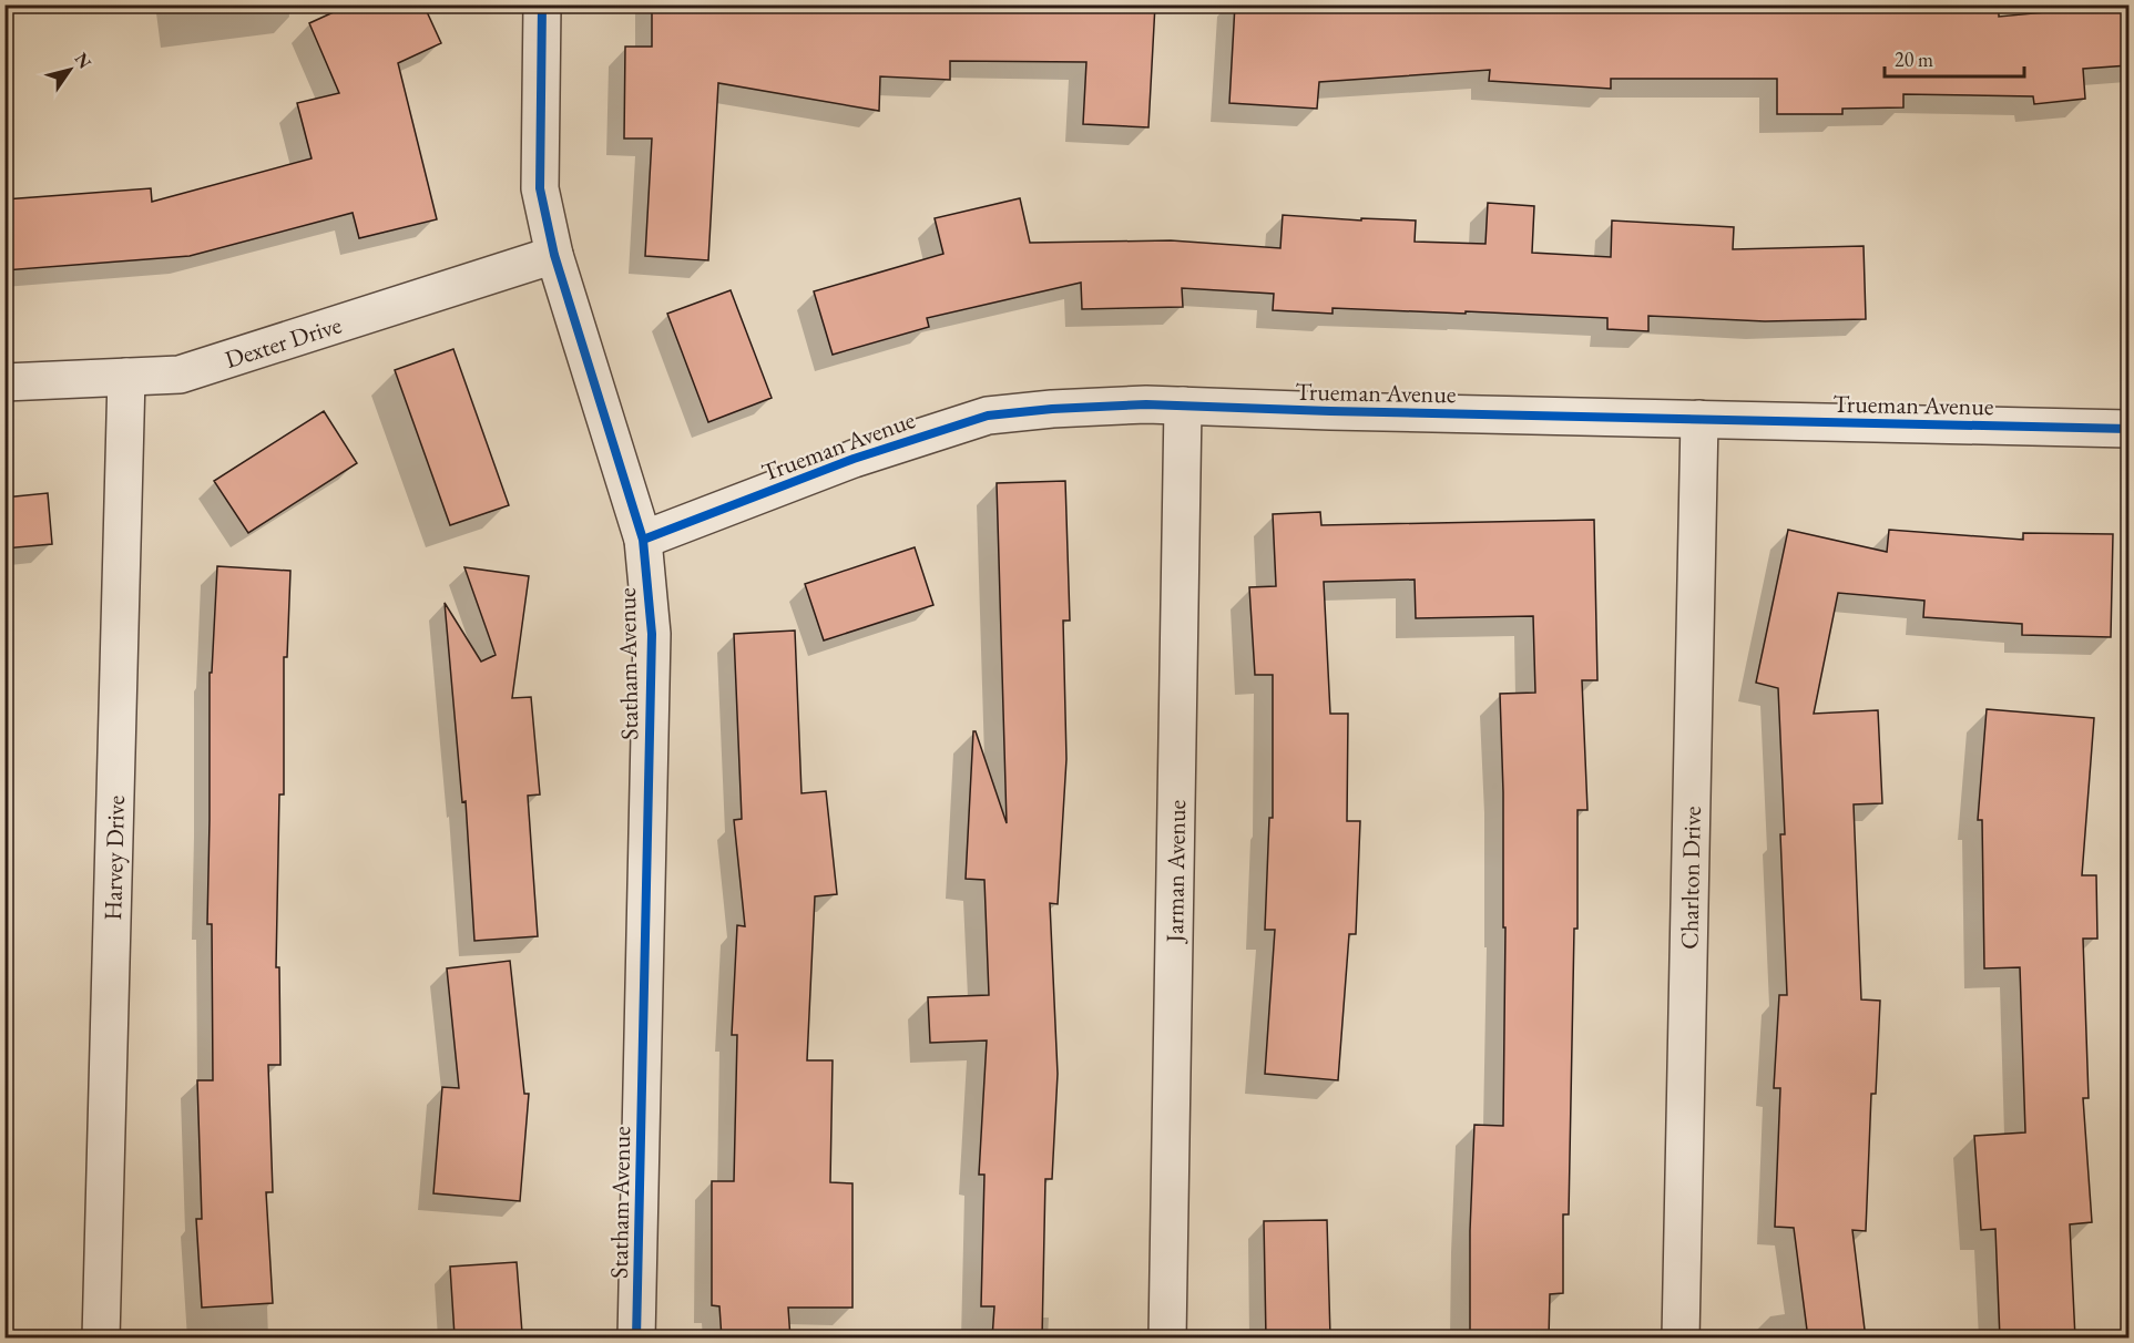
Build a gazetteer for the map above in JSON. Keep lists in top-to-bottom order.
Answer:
{
  "streets": {
    "street": [
      "Dexter Drive",
      "Trueman Avenue",
      "Statham Avenue",
      "Harvey Drive",
      "Jarman Avenue",
      "Charlton Drive"
    ]
  },
  "crossings": [
    ["Dexter Drive", "Statham Avenue"],
    ["Dexter Drive", "Harvey Drive"],
    ["Trueman Avenue", "Statham Avenue"],
    ["Trueman Avenue", "Jarman Avenue"],
    ["Trueman Avenue", "Charlton Drive"]
  ],
  "scale_bar": "20 m",
  "north": "top right"
}
